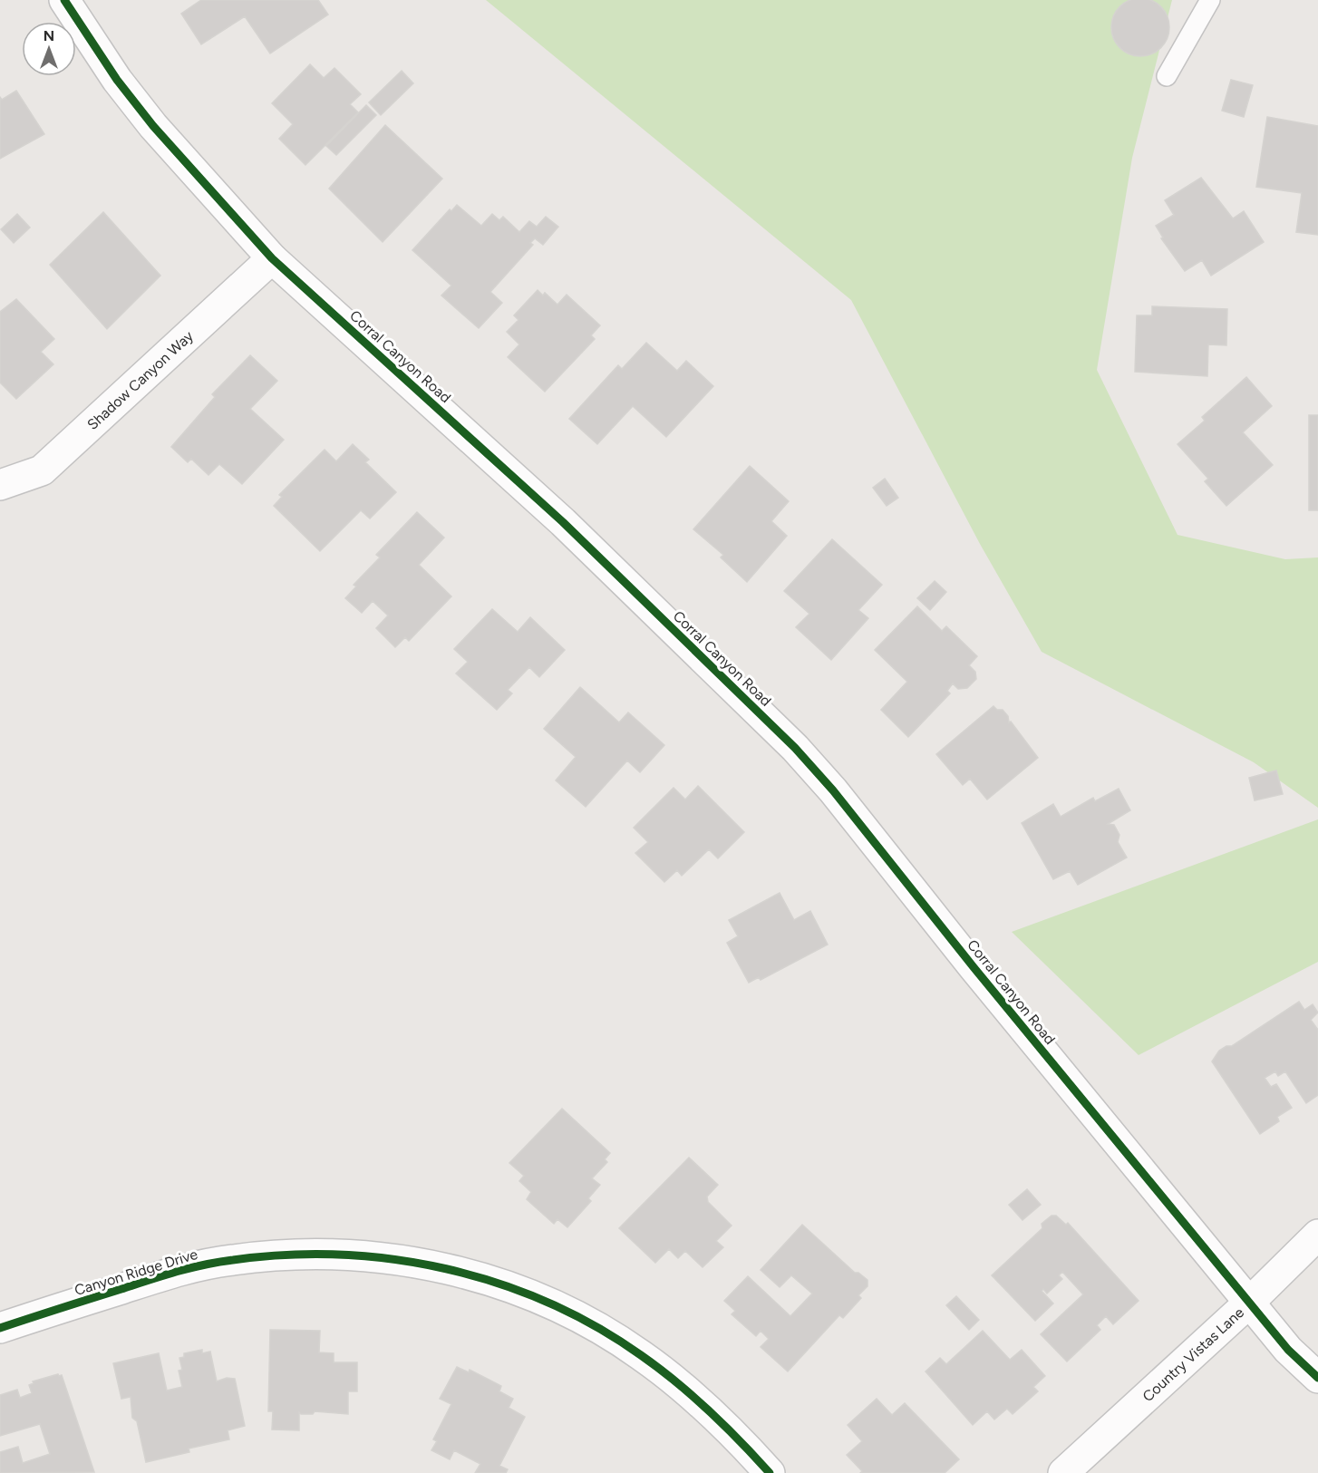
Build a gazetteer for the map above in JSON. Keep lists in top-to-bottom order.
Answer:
{
  "streets": {
    "main road": [
      "Corral Canyon Road",
      "Shadow Canyon Way",
      "Canyon Ridge Drive",
      "Country Vistas Lane"
    ]
  },
  "crossings": [
    ["Corral Canyon Road", "Shadow Canyon Way"],
    ["Corral Canyon Road", "Country Vistas Lane"]
  ],
  "north": "top"
}
